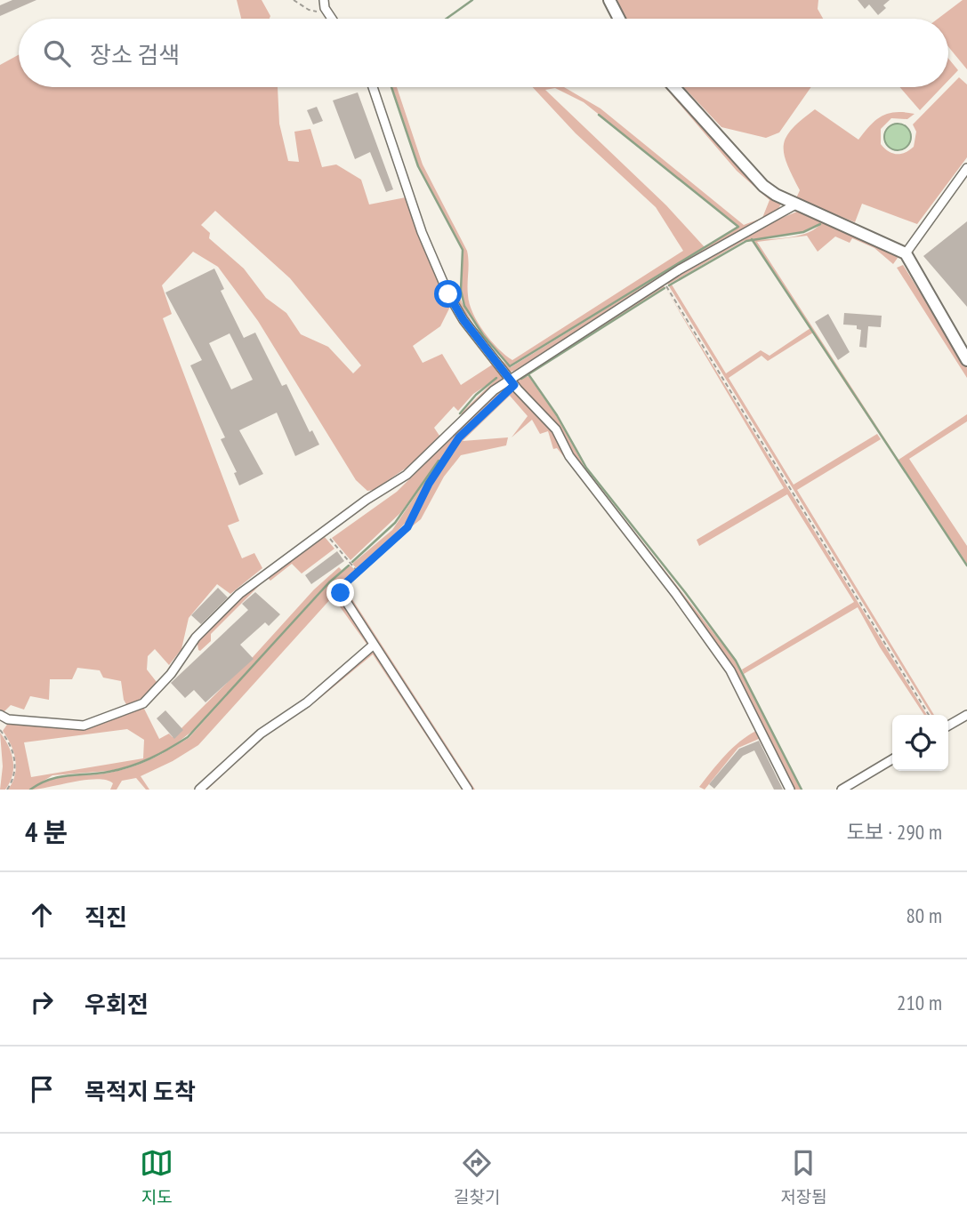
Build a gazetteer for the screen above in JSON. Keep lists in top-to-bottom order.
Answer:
{
  "page": {
    "search": "장소 검색",
    "heading": ["4 분", "도보 · 290 m"],
    "list": [
      ["직진", "80 m"],
      ["우회전", "210 m"],
      "목적지 도착"
    ],
    "nav": ["지도", "길찾기", "저장됨"]
  }
}
